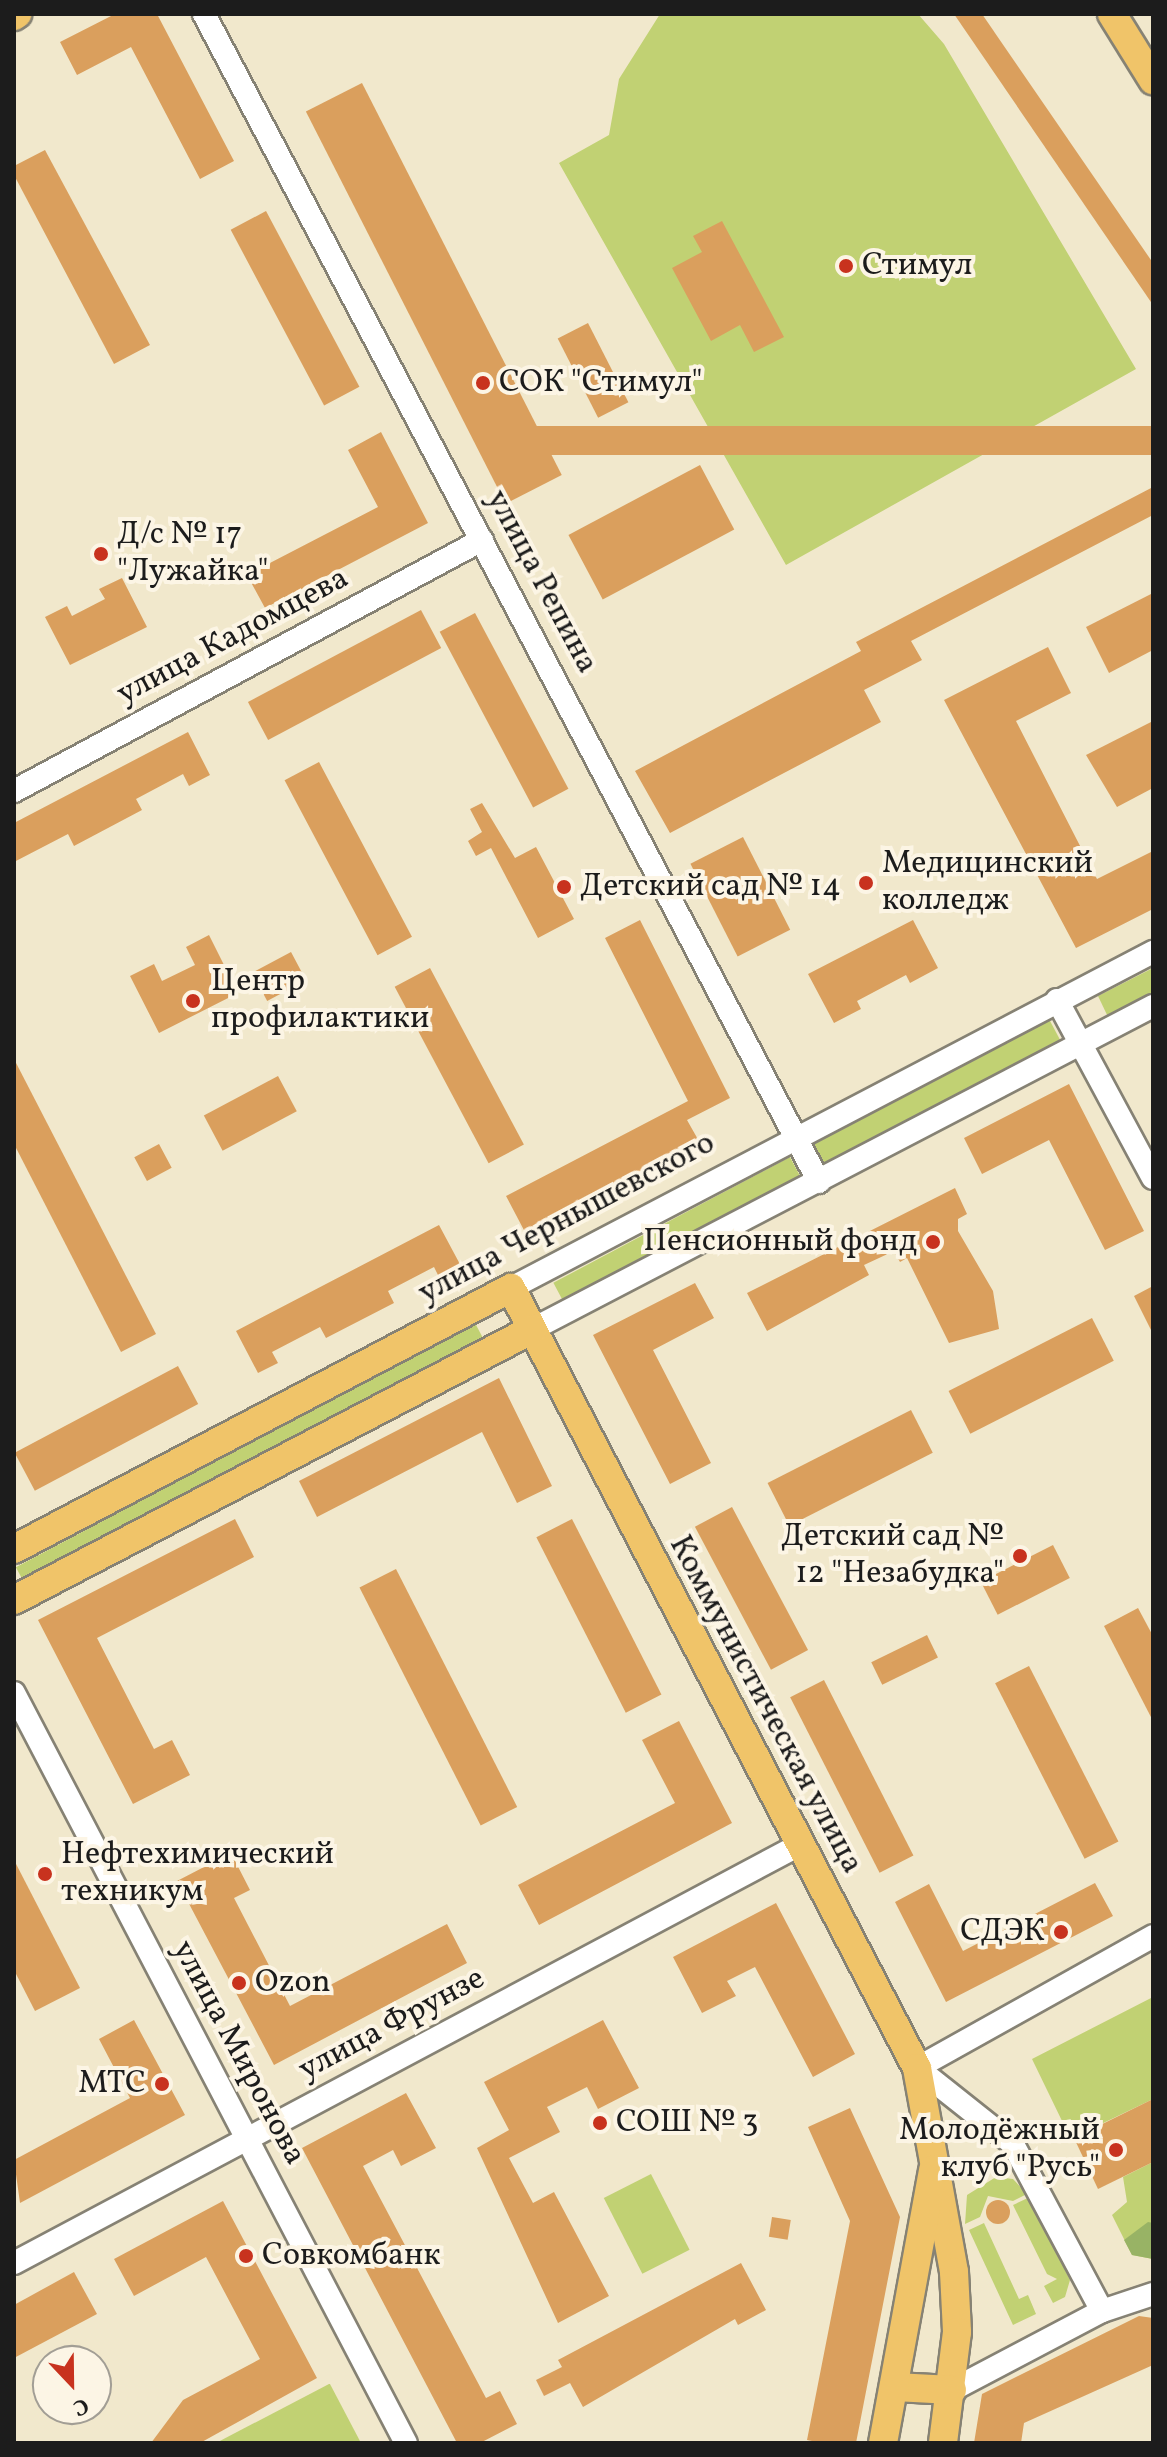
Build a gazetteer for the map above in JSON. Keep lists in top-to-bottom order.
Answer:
{
  "streets": {
    "main road": ["улица Чернышевского", "Коммунистическая улица"],
    "street": [
      "улица Репина",
      "улица Кадомцева",
      "улица Фрунзе",
      "улица Миронова"
    ]
  },
  "crossings": [
    ["улица Репина", "улица Кадомцева"],
    ["улица Репина", "улица Чернышевского"],
    ["улица Чернышевского", "Коммунистическая улица"],
    ["Коммунистическая улица", "улица Фрунзе"],
    ["улица Фрунзе", "улица Миронова"]
  ],
  "places": [
    "Стимул",
    "СОК \"Стимул\"",
    "Д/с № 17 \"Лужайка\"",
    "Медицинский колледж",
    "Детский сад № 14",
    "Центр профилактики",
    "Пенсионный фонд",
    "Детский сад № 12 \"Незабудка\"",
    "Нефтехимический техникум",
    "СДЭК",
    "Ozon",
    "МТС",
    "СОШ № 3",
    "Молодёжный клуб \"Русь\"",
    "Совкомбанк"
  ],
  "north": "bottom"
}
